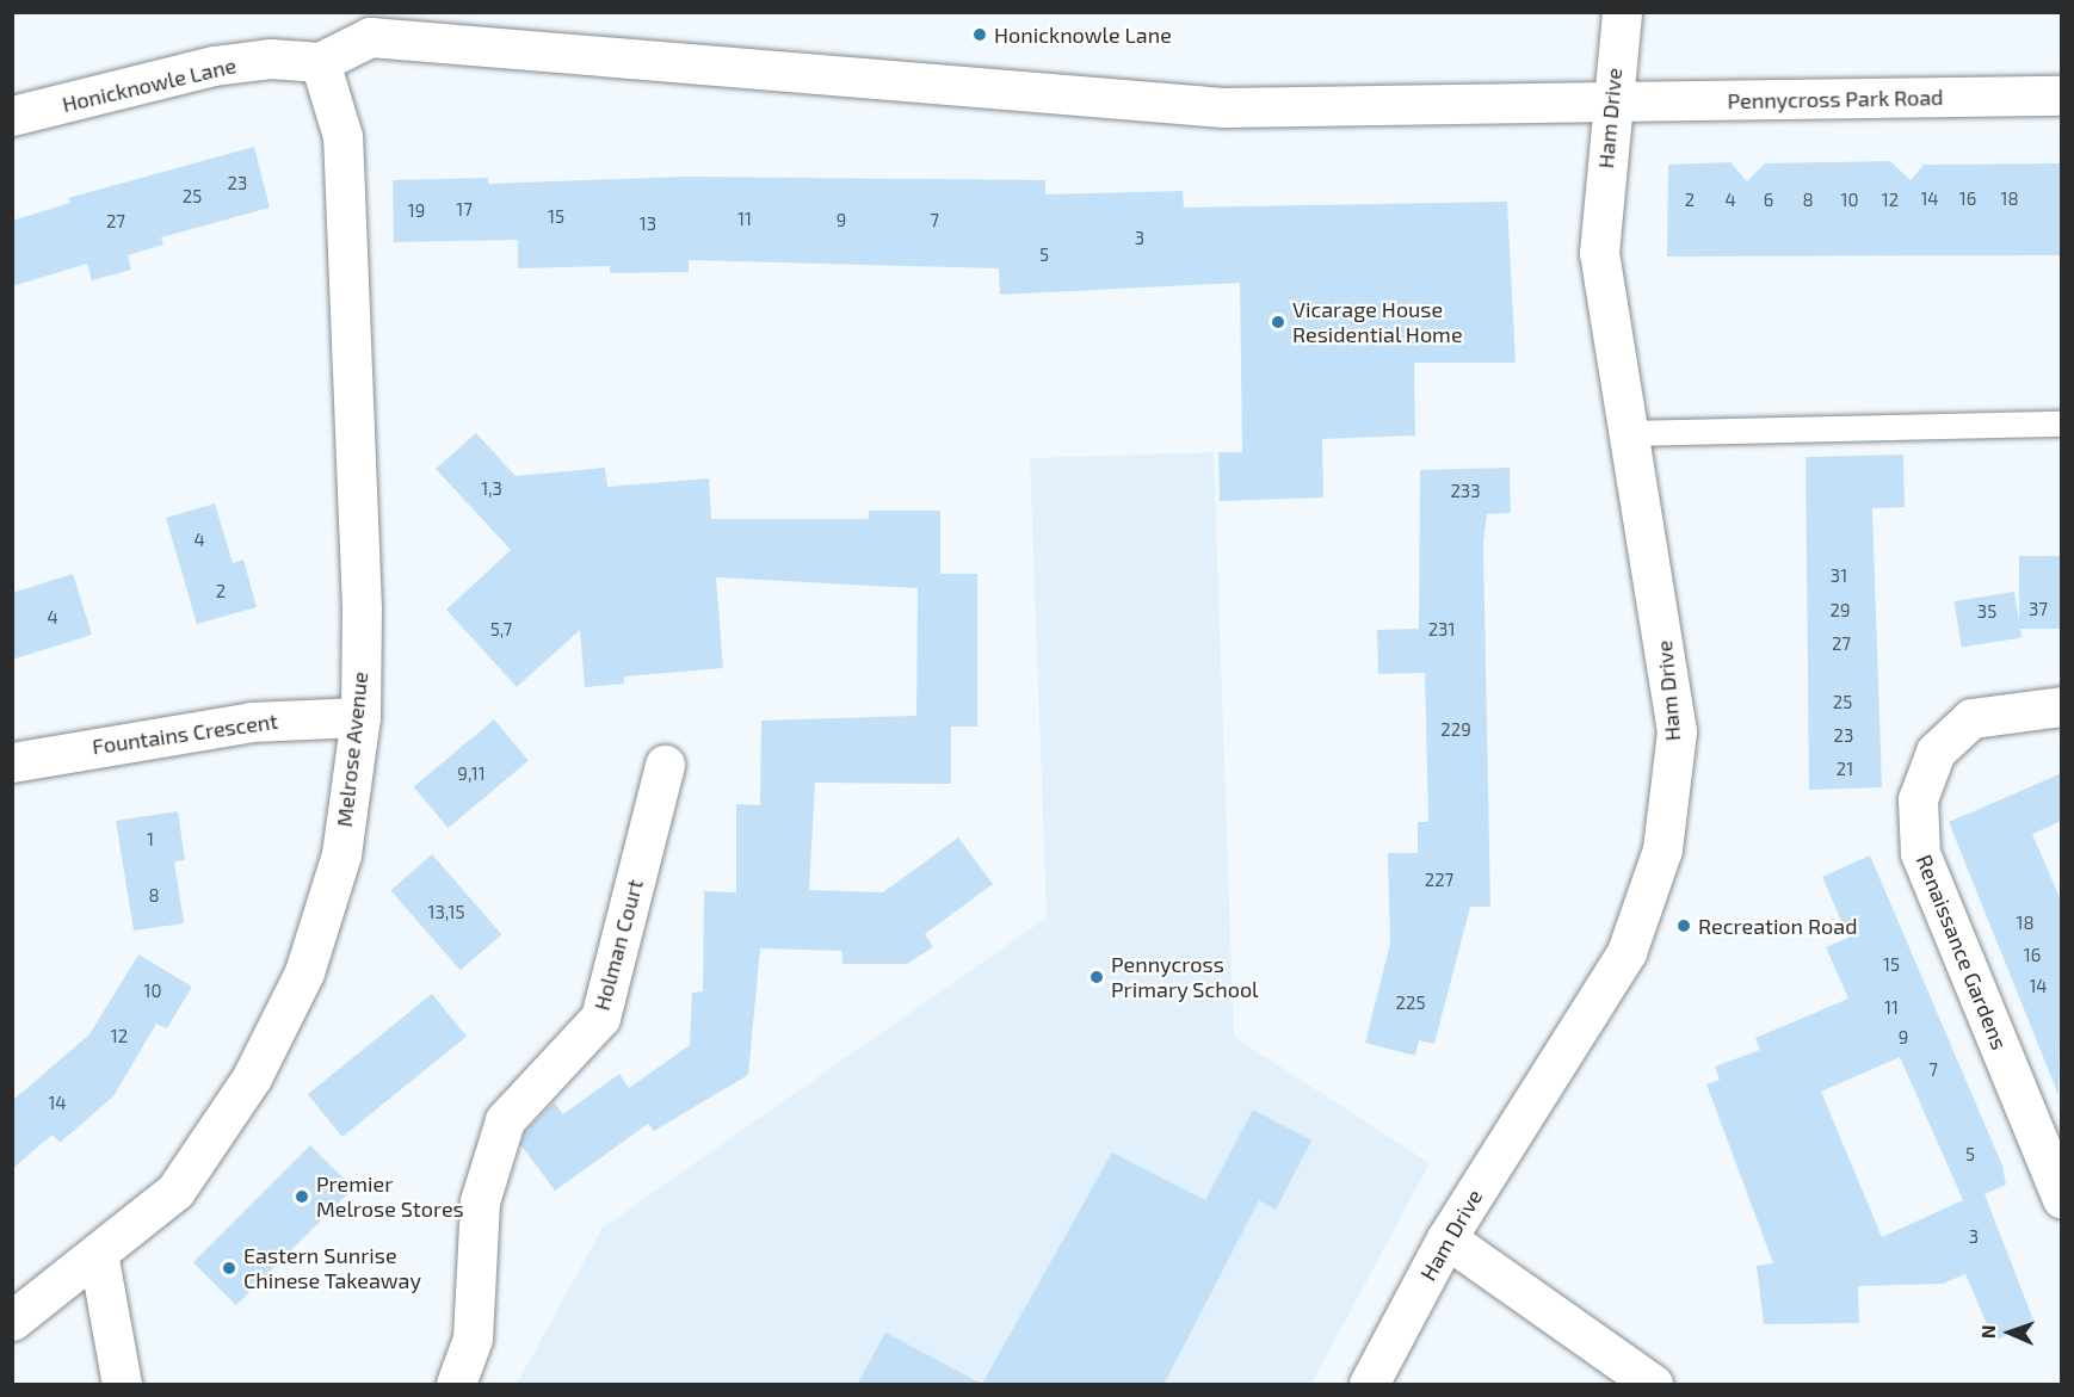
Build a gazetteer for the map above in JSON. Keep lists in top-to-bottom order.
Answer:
{
  "streets": {
    "street": [
      "Honicknowle Lane",
      "Pennycross Park Road",
      "Ham Drive",
      "Fountains Crescent",
      "Melrose Avenue",
      "Holman Court",
      "Renaissance Gardens"
    ]
  },
  "crossings": [
    ["Honicknowle Lane", "Pennycross Park Road"],
    ["Honicknowle Lane", "Ham Drive"],
    ["Honicknowle Lane", "Melrose Avenue"],
    ["Pennycross Park Road", "Ham Drive"],
    ["Fountains Crescent", "Melrose Avenue"]
  ],
  "places": [
    "Honicknowle Lane",
    "Vicarage House Residential Home",
    "Recreation Road",
    "Pennycross Primary School",
    "Premier Melrose Stores",
    "Eastern Sunrise Chinese Takeaway"
  ],
  "house_numbers": [
    "23",
    "25",
    "14",
    "16",
    "18",
    "2",
    "4",
    "6",
    "8",
    "10",
    "12",
    "17",
    "19",
    "15",
    "11",
    "9",
    "7",
    "27",
    "13",
    "3",
    "5",
    "1,3",
    "233",
    "4",
    "31",
    "2",
    "37",
    "29",
    "35",
    "4",
    "5,7",
    "231",
    "27",
    "25",
    "229",
    "23",
    "21",
    "9,11",
    "1",
    "227",
    "8",
    "13,15",
    "18",
    "16",
    "15",
    "14",
    "10",
    "225",
    "11",
    "12",
    "9",
    "7",
    "14",
    "5",
    "3"
  ],
  "north": "left"
}
